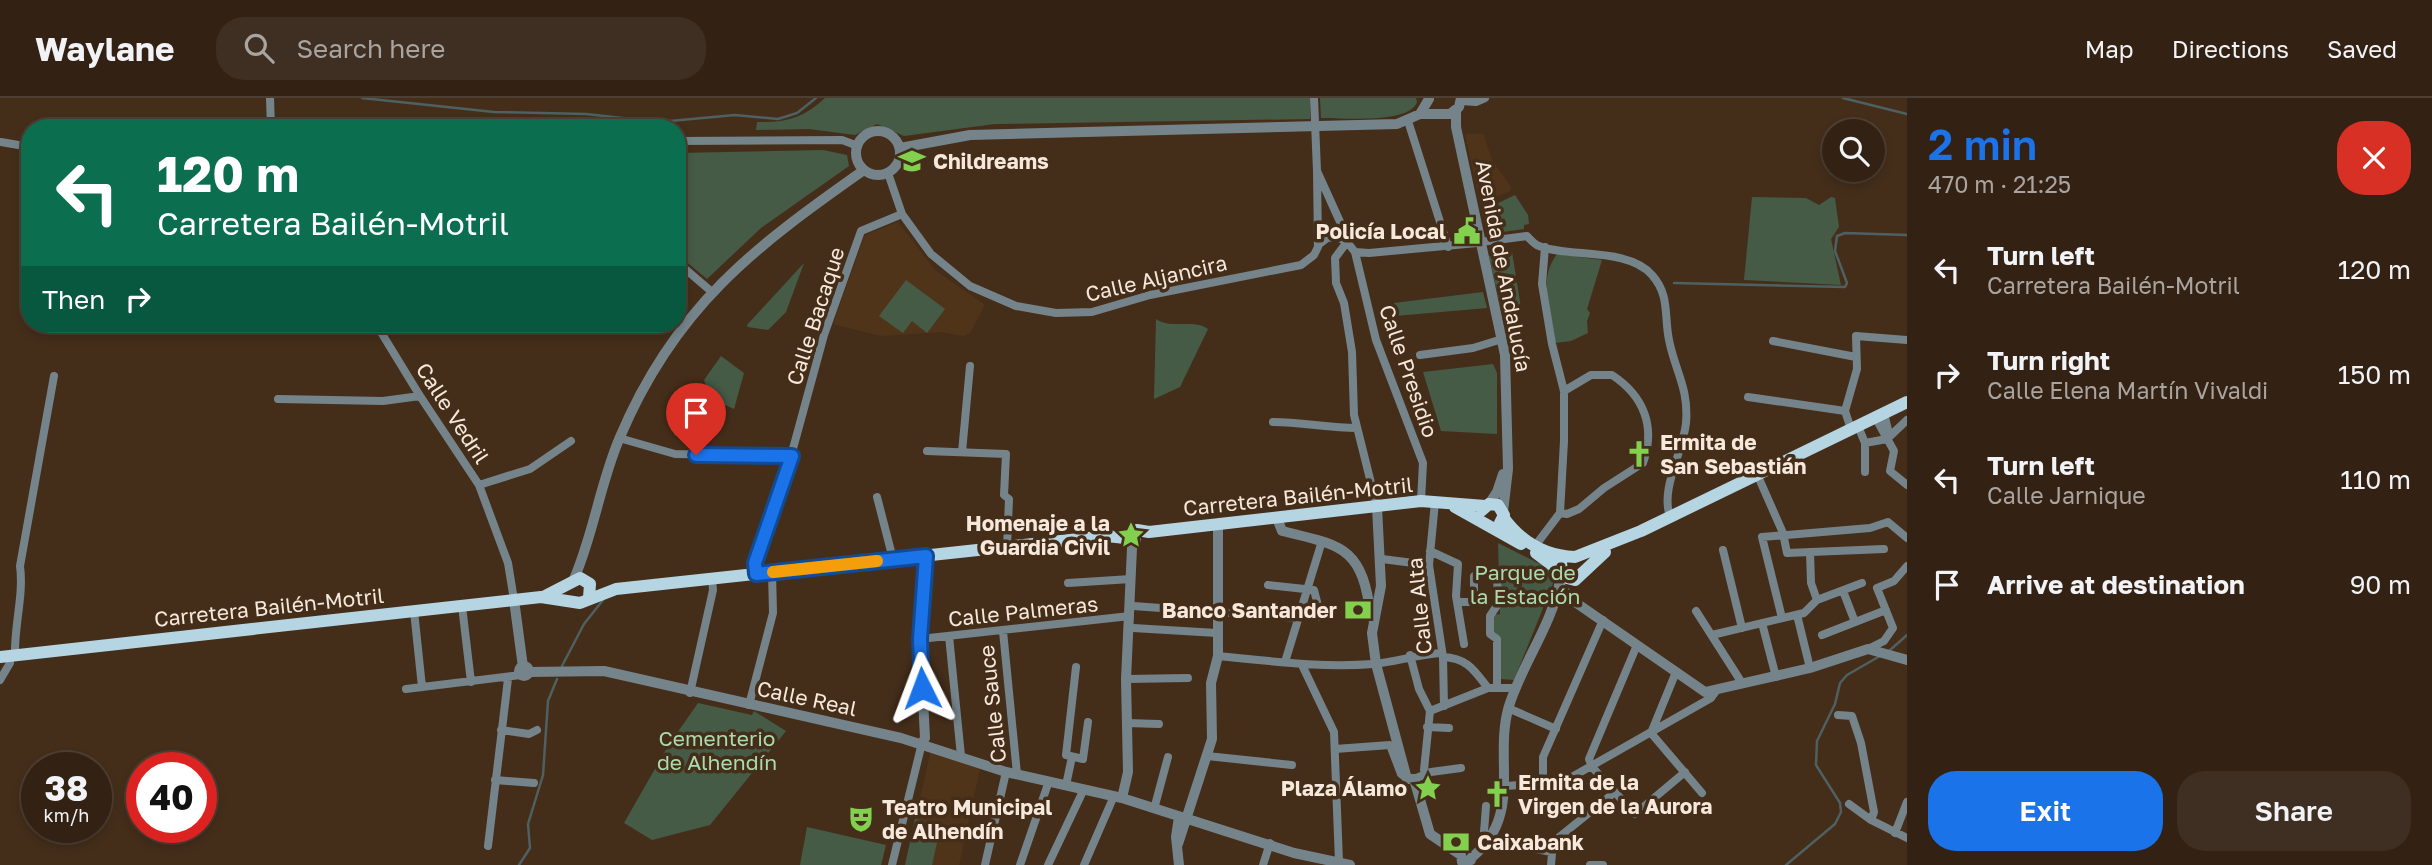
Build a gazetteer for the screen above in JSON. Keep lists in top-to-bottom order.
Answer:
{
  "streets": {
    "main road": ["Carretera Bailén-Motril"],
    "street": [
      "Avenida de Andalucía",
      "Calle Aljancira",
      "Calle Bacaque",
      "Calle Presidio",
      "Calle Vedril",
      "Calle Alta",
      "Calle Palmeras",
      "Calle Real",
      "Calle Sauce"
    ]
  },
  "crossings": [
    ["Avenida de Andalucía", "Carretera Bailén-Motril"],
    ["Calle Aljancira", "Calle Bacaque"],
    ["Calle Presidio", "Carretera Bailén-Motril"],
    ["Calle Vedril", "Carretera Bailén-Motril"],
    ["Carretera Bailén-Motril", "Calle Alta"],
    ["Calle Palmeras", "Calle Sauce"],
    ["Calle Real", "Calle Sauce"]
  ],
  "parks": ["Parque de la Estación", "Cementerio de Alhendín"],
  "places": {
    "school or university": ["Childreams"],
    "public building": ["Policía Local"],
    "church": ["Ermita de San Sebastián", "Ermita de la Virgen de la Aurora"],
    "place": ["Homenaje a la Guardia Civil", "Plaza Álamo"],
    "bank": ["Banco Santander", "Caixabank"],
    "theatre": ["Teatro Municipal de Alhendín"]
  },
  "page": {
    "header": "Waylane",
    "search": "Search here",
    "nav": ["Map", "Directions", "Saved"],
    "heading": ["2 min", "470 m · 21:25"],
    "turn": ["120 m", "Carretera Bailén-Motril"],
    "list": [
      {
        "name": "Turn left",
        "note": "Carretera Bailén-Motril",
        "value": "120 m"
      },
      {
        "name": "Turn right",
        "note": "Calle Elena Martín Vivaldi",
        "value": "150 m"
      },
      {
        "name": "Turn left",
        "note": "Calle Jarnique",
        "value": "110 m"
      },
      {
        "name": "Arrive at destination",
        "value": "90 m"
      }
    ],
    "then": "Then",
    "speed": "38 km/h",
    "limit": "40",
    "buttons": ["Exit", "Share"]
  }
}
